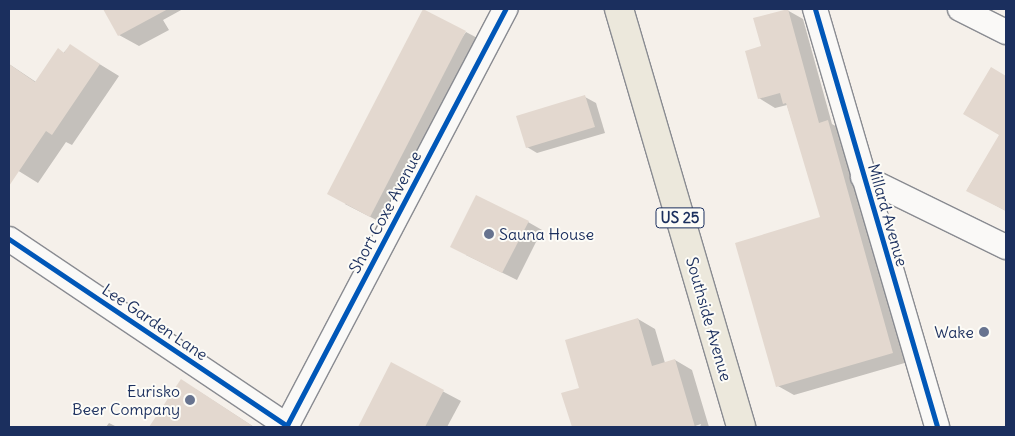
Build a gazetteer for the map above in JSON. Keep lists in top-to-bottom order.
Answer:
{
  "streets": {
    "main road": ["US 25", "Southside Avenue"],
    "street": ["Short Coxe Avenue", "Millard Avenue", "Lee Garden Lane"]
  },
  "crossings": [
    ["Short Coxe Avenue", "Lee Garden Lane"]
  ],
  "places": ["Sauna House", "Wake", "Eurisko Beer Company"]
}
